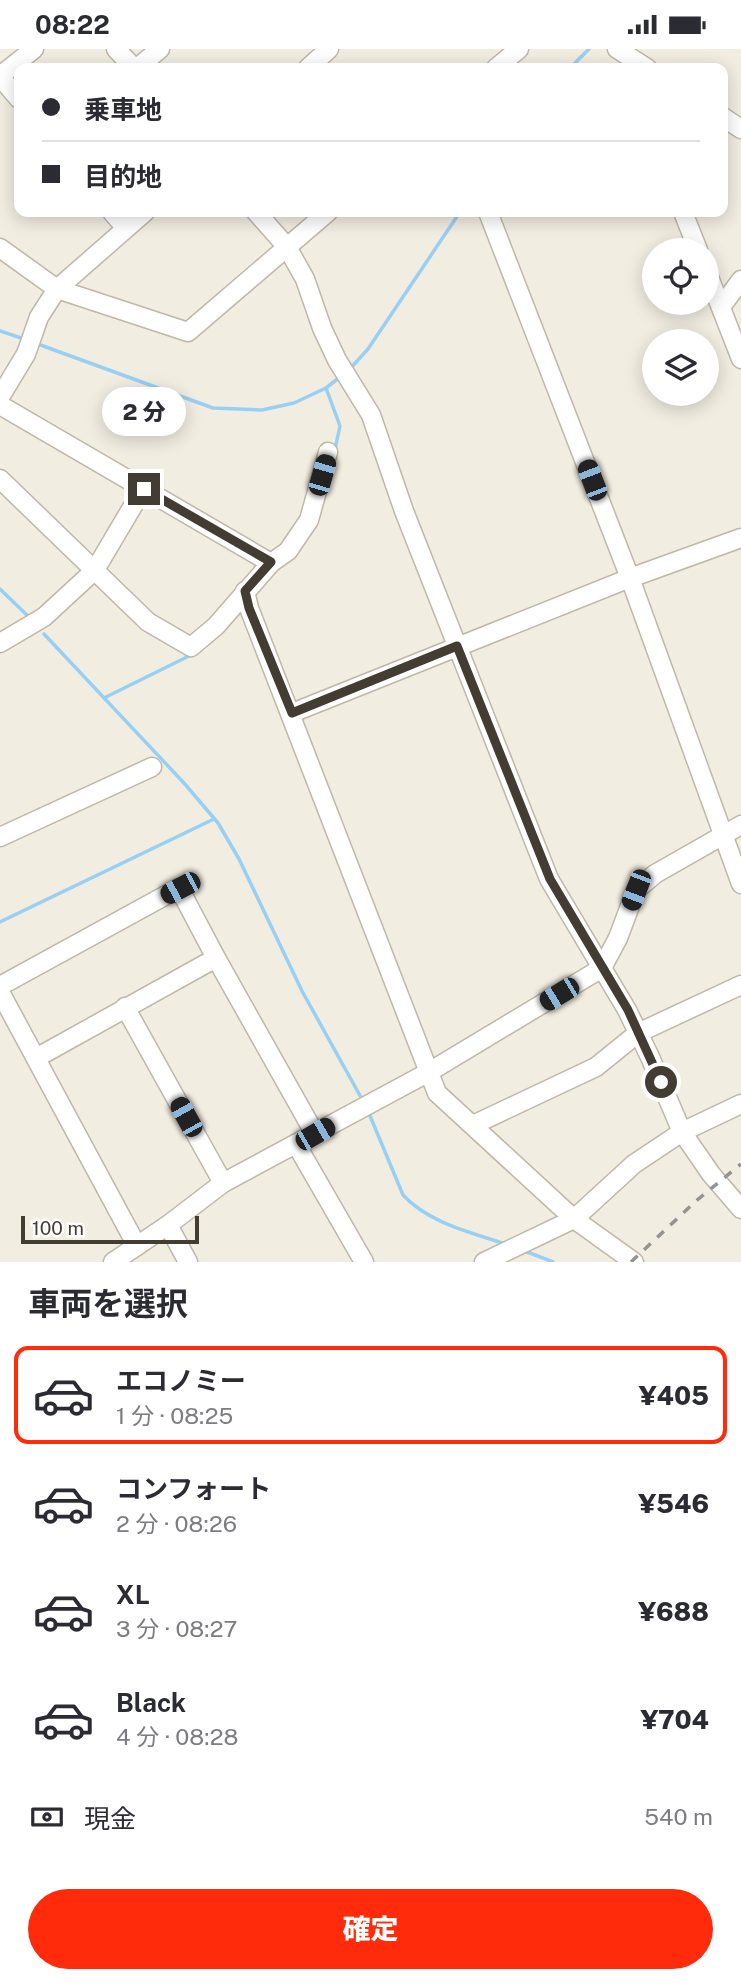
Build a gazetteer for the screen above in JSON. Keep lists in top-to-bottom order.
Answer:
{
  "scale_bar": "100 m",
  "page": {
    "status": "08:22",
    "banner": ["乗車地", "目的地"],
    "bubble": "2 分",
    "scale": "100 m",
    "heading": "車両を選択",
    "list": [
      {
        "name": "エコノミー",
        "note": "1 分 · 08:25",
        "value": "¥405"
      },
      {
        "name": "コンフォート",
        "note": "2 分 · 08:26",
        "value": "¥546"
      },
      {
        "name": "XL",
        "note": "3 分 · 08:27",
        "value": "¥688"
      },
      {
        "name": "Black",
        "note": "4 分 · 08:28",
        "value": "¥704"
      }
    ],
    "pay": ["現金", "540 m"],
    "buttons": "確定"
  }
}
